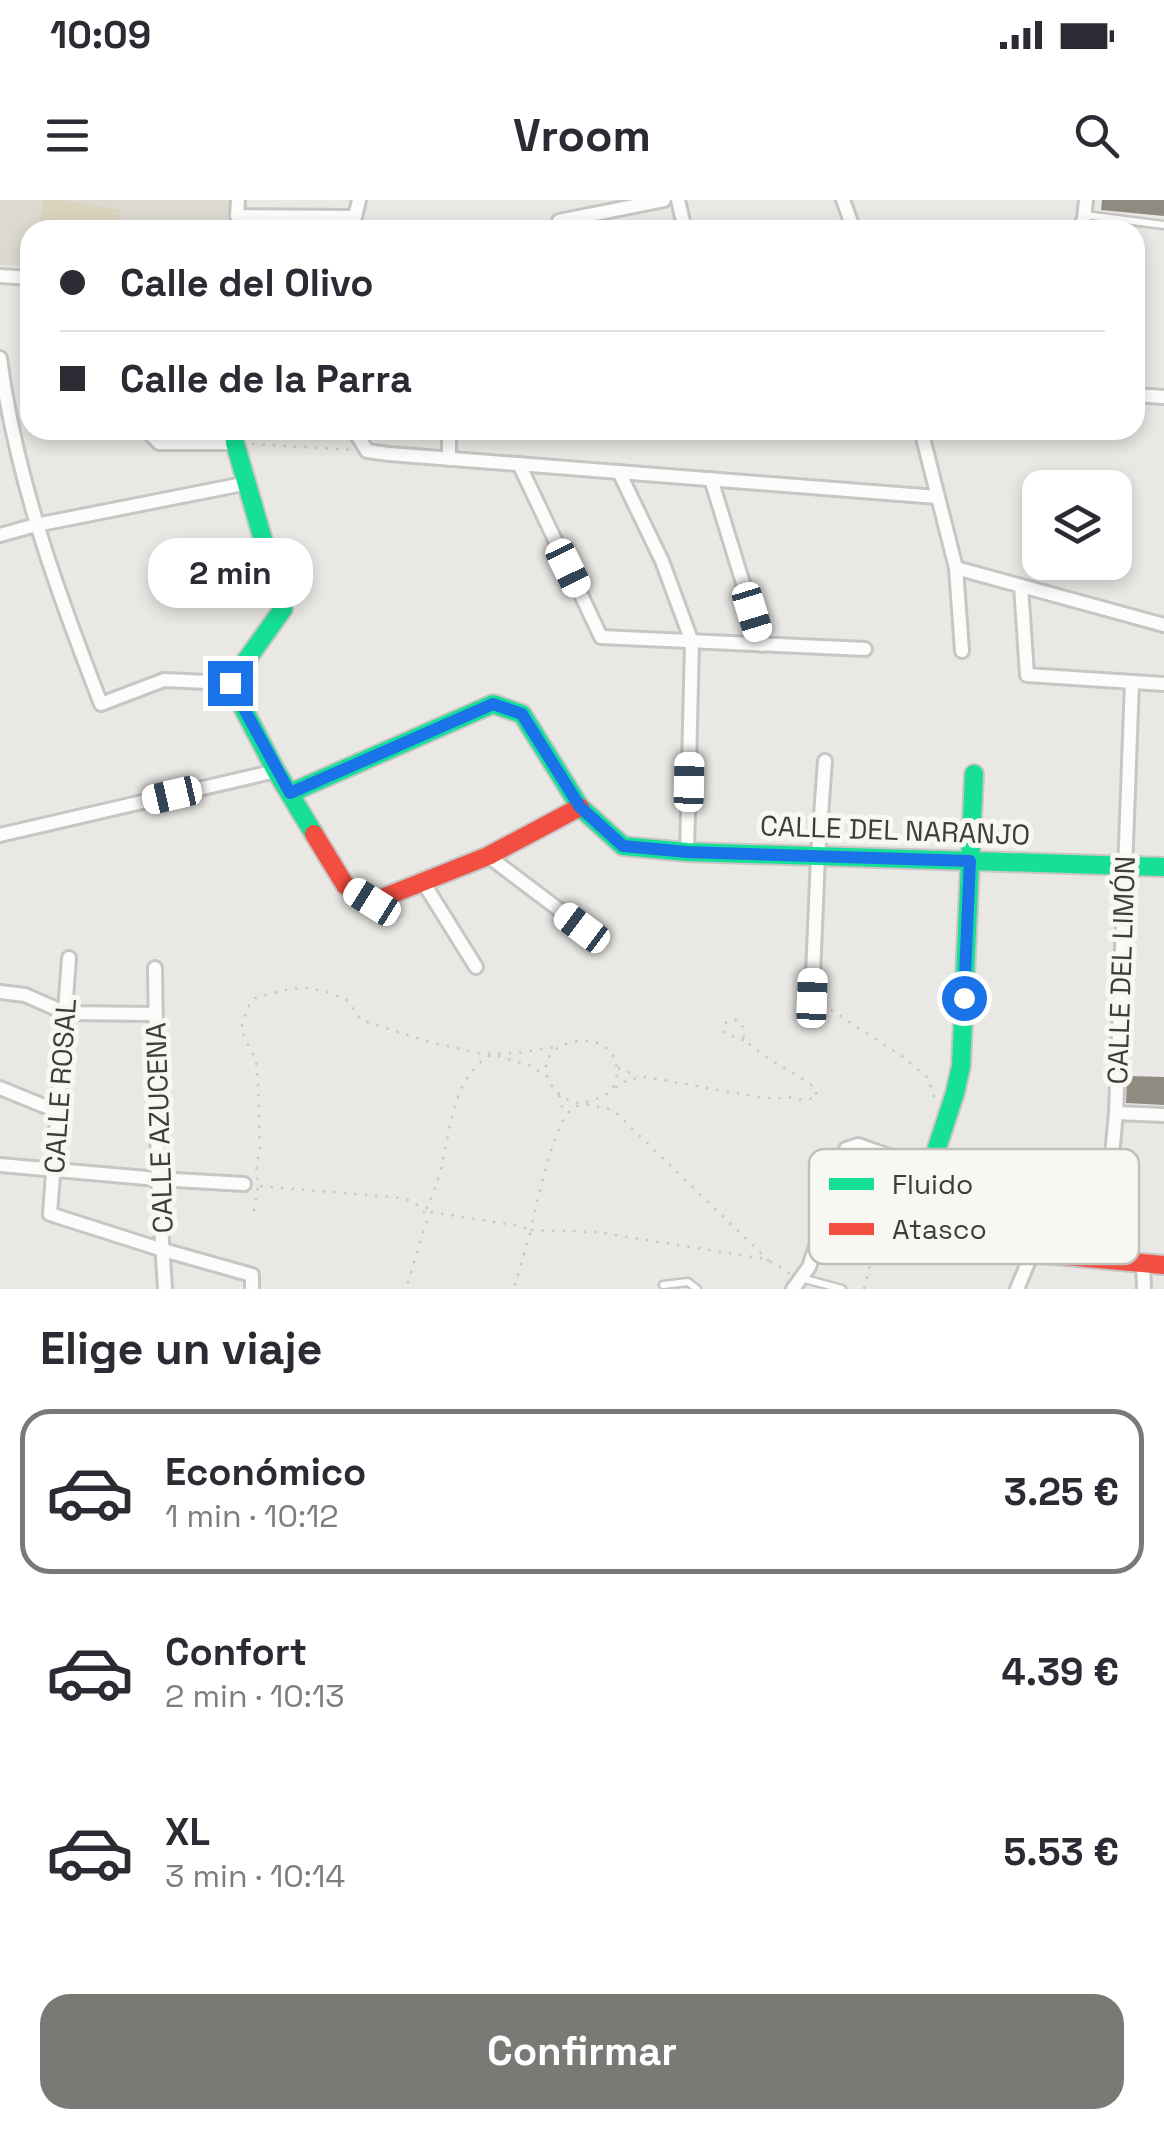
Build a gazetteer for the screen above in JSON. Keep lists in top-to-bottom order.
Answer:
{
  "streets": {
    "street": [
      "CALLE DEL NARANJO",
      "CALLE DEL LIMÓN",
      "CALLE ROSAL",
      "CALLE AZUCENA"
    ]
  },
  "crossings": [
    ["CALLE DEL NARANJO", "CALLE DEL LIMÓN"],
    ["CALLE ROSAL", "CALLE AZUCENA"]
  ],
  "legend": ["Fluido", "Atasco"],
  "page": {
    "status": "10:09",
    "header": "Vroom",
    "banner": ["Calle del Olivo", "Calle de la Parra"],
    "bubble": "2 min",
    "heading": "Elige un viaje",
    "list": [
      {
        "name": "Económico",
        "note": "1 min · 10:12",
        "value": "3.25 €"
      },
      {
        "name": "Confort",
        "note": "2 min · 10:13",
        "value": "4.39 €"
      },
      {
        "name": "XL",
        "note": "3 min · 10:14",
        "value": "5.53 €"
      }
    ],
    "buttons": "Confirmar"
  }
}
